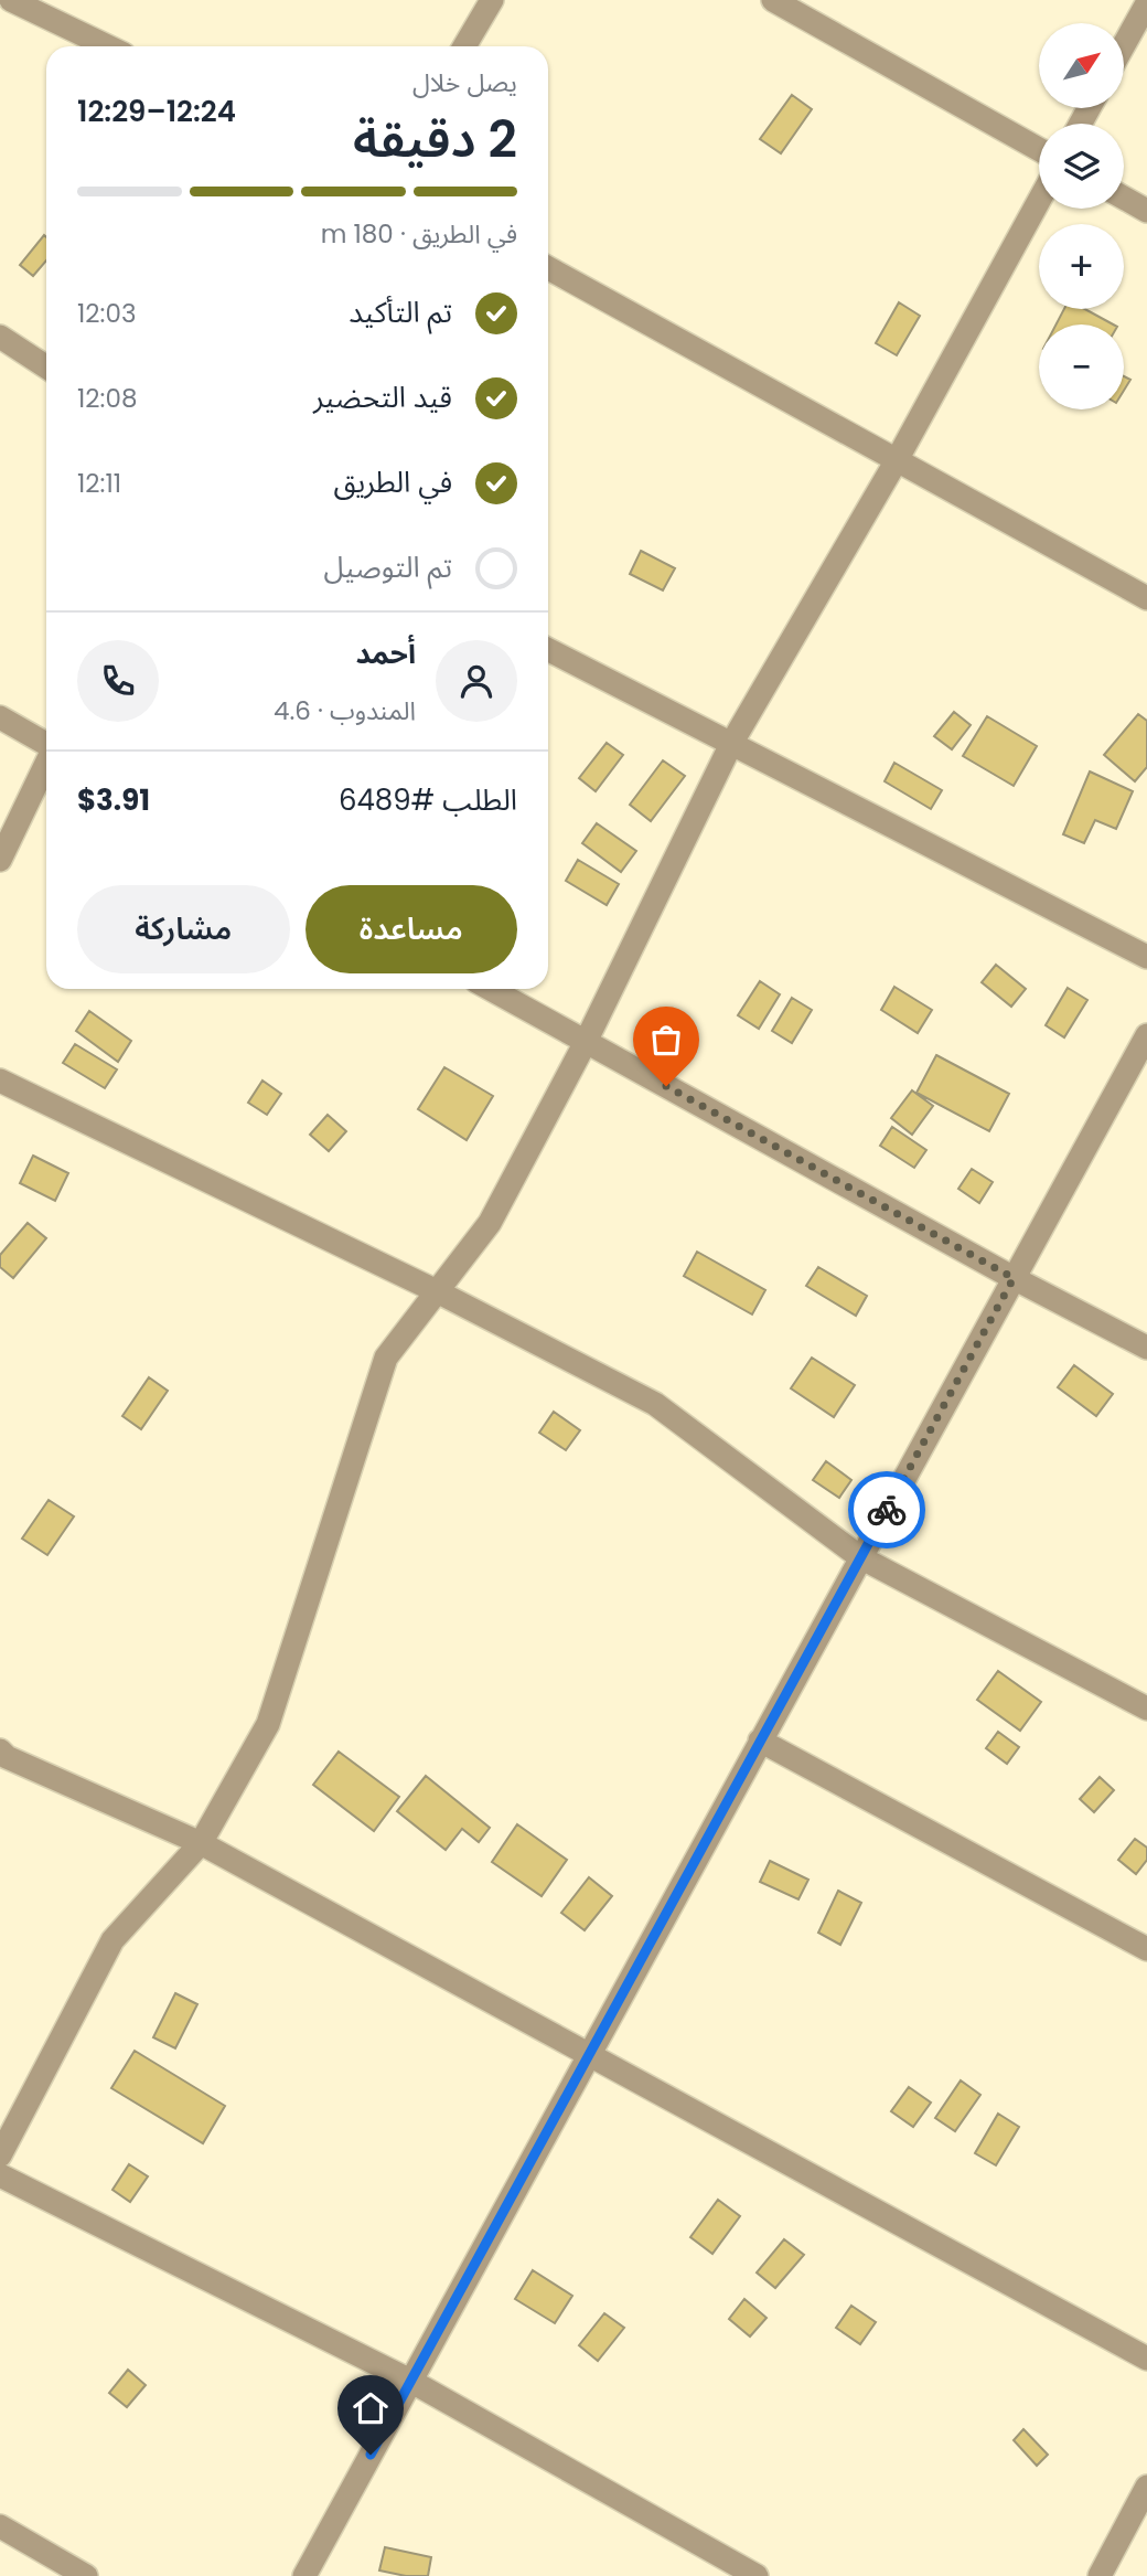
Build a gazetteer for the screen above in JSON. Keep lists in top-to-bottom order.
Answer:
{
  "north": "top right",
  "page": {
    "map_buttons": ["+", "−"],
    "heading": ["2 دقيقة", "يصل خلال", "12:24–12:29"],
    "panel": [
      "أحمد",
      "المندوب · 4.6",
      "الطلب #6489",
      "$3.91"
    ],
    "bar": "في الطريق · 180 m",
    "list": [
      ["تم التأكيد", "12:03"],
      ["قيد التحضير", "12:08"],
      ["في الطريق", "12:11"],
      "تم التوصيل"
    ],
    "buttons": ["مساعدة", "مشاركة"]
  }
}
